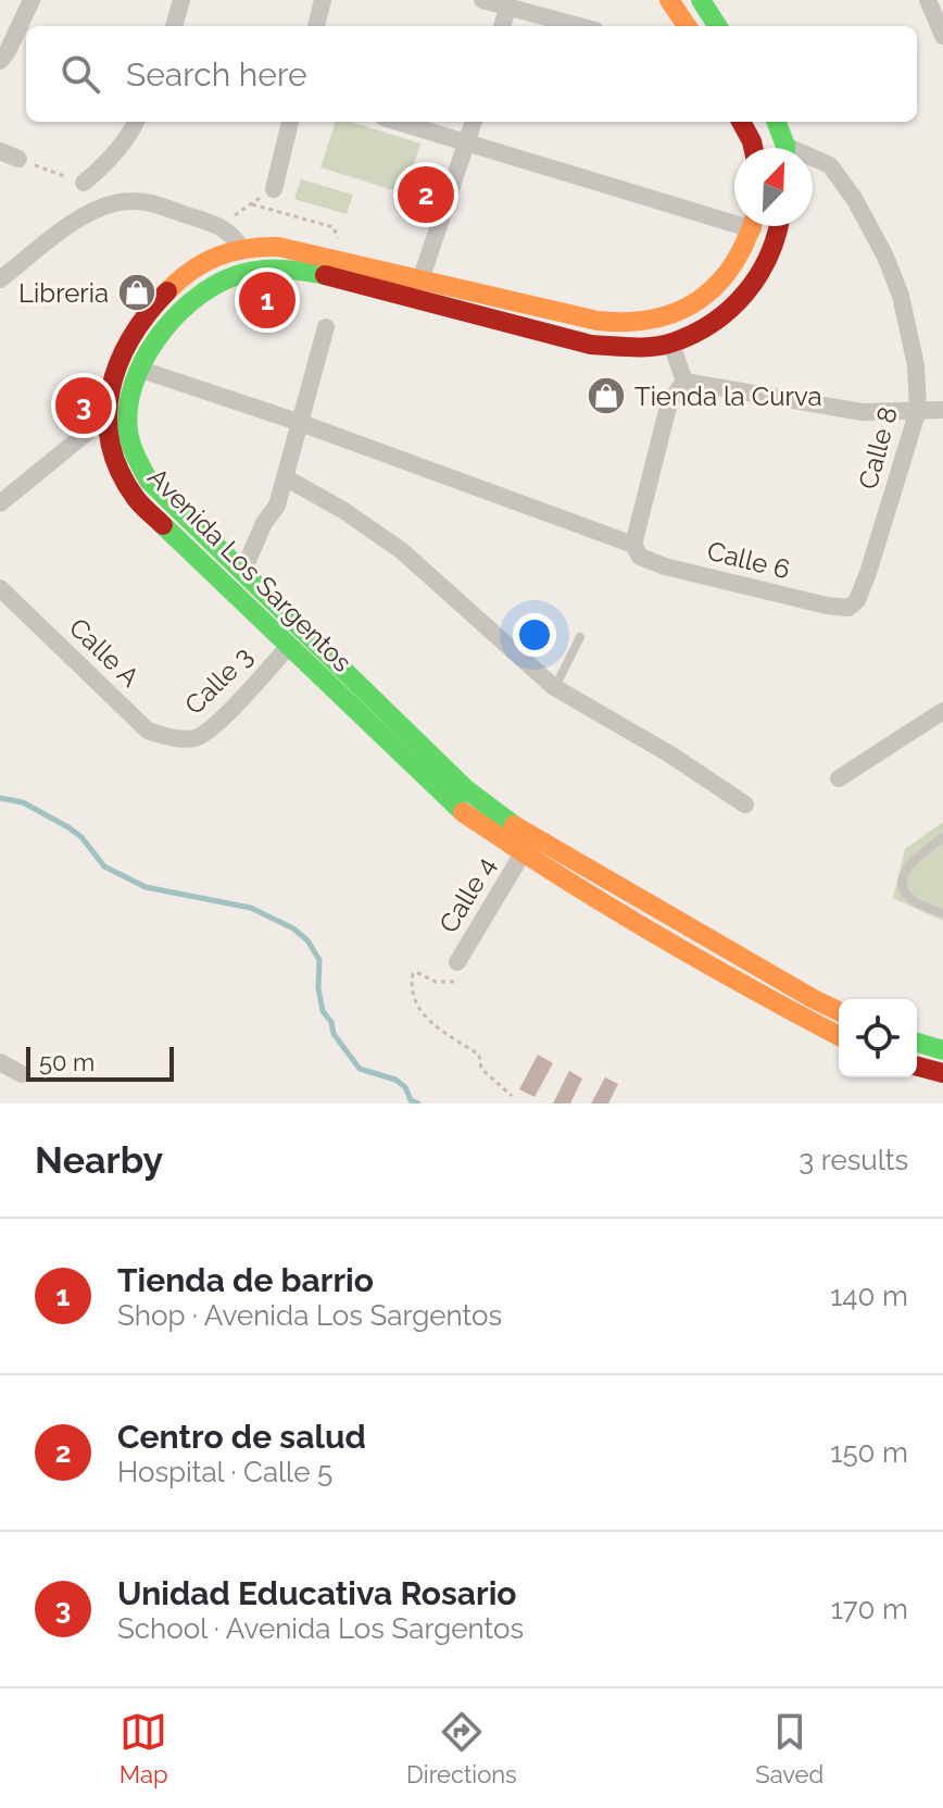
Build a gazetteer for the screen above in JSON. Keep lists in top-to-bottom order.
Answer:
{
  "streets": {
    "main road": ["Avenida Los Sargentos"],
    "street": [
      "Calle 8",
      "Calle 6",
      "Calle A",
      "Calle 3",
      "Calle 4"
    ]
  },
  "crossings": [
    ["Calle 8", "Calle 6"],
    ["Calle 6", "Avenida Los Sargentos"],
    ["Avenida Los Sargentos", "Calle 3"],
    ["Avenida Los Sargentos", "Calle 4"],
    ["Calle A", "Calle 3"]
  ],
  "places": {
    "shop": ["Libreria", "Tienda la Curva"]
  },
  "scale_bar": "50 m",
  "north": "top right",
  "page": {
    "search": "Search here",
    "pins": ["2", "1", "3"],
    "scale": "50 m",
    "heading": ["Nearby", "3 results"],
    "list": [
      {
        "mark": "1",
        "name": "Tienda de barrio",
        "note": "Shop · Avenida Los Sargentos",
        "value": "140 m"
      },
      {
        "mark": "2",
        "name": "Centro de salud",
        "note": "Hospital · Calle 5",
        "value": "150 m"
      },
      {
        "mark": "3",
        "name": "Unidad Educativa Rosario",
        "note": "School · Avenida Los Sargentos",
        "value": "170 m"
      }
    ],
    "nav": ["Map", "Directions", "Saved"]
  }
}
